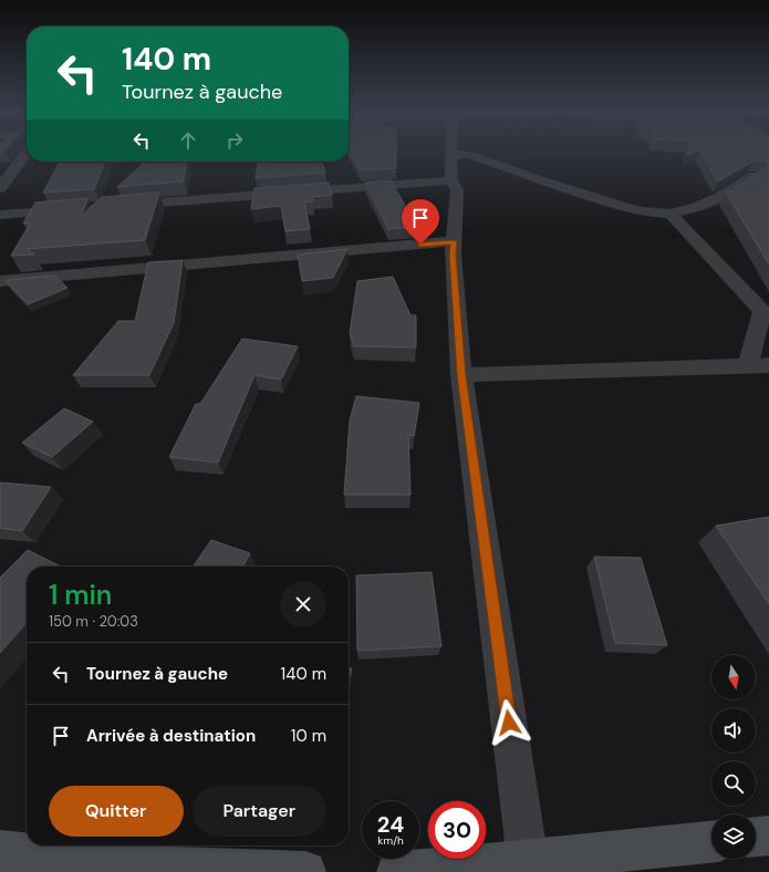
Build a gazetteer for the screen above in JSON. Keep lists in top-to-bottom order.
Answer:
{
  "north": "bottom",
  "page": {
    "turn": ["140 m", "Tournez à gauche"],
    "heading": ["1 min", "150 m · 20:03"],
    "list": [
      {
        "name": "Tournez à gauche",
        "value": "140 m"
      },
      {
        "name": "Arrivée à destination",
        "value": "10 m"
      }
    ],
    "buttons": ["Quitter", "Partager"],
    "speed": "24 km/h",
    "limit": "30"
  }
}
